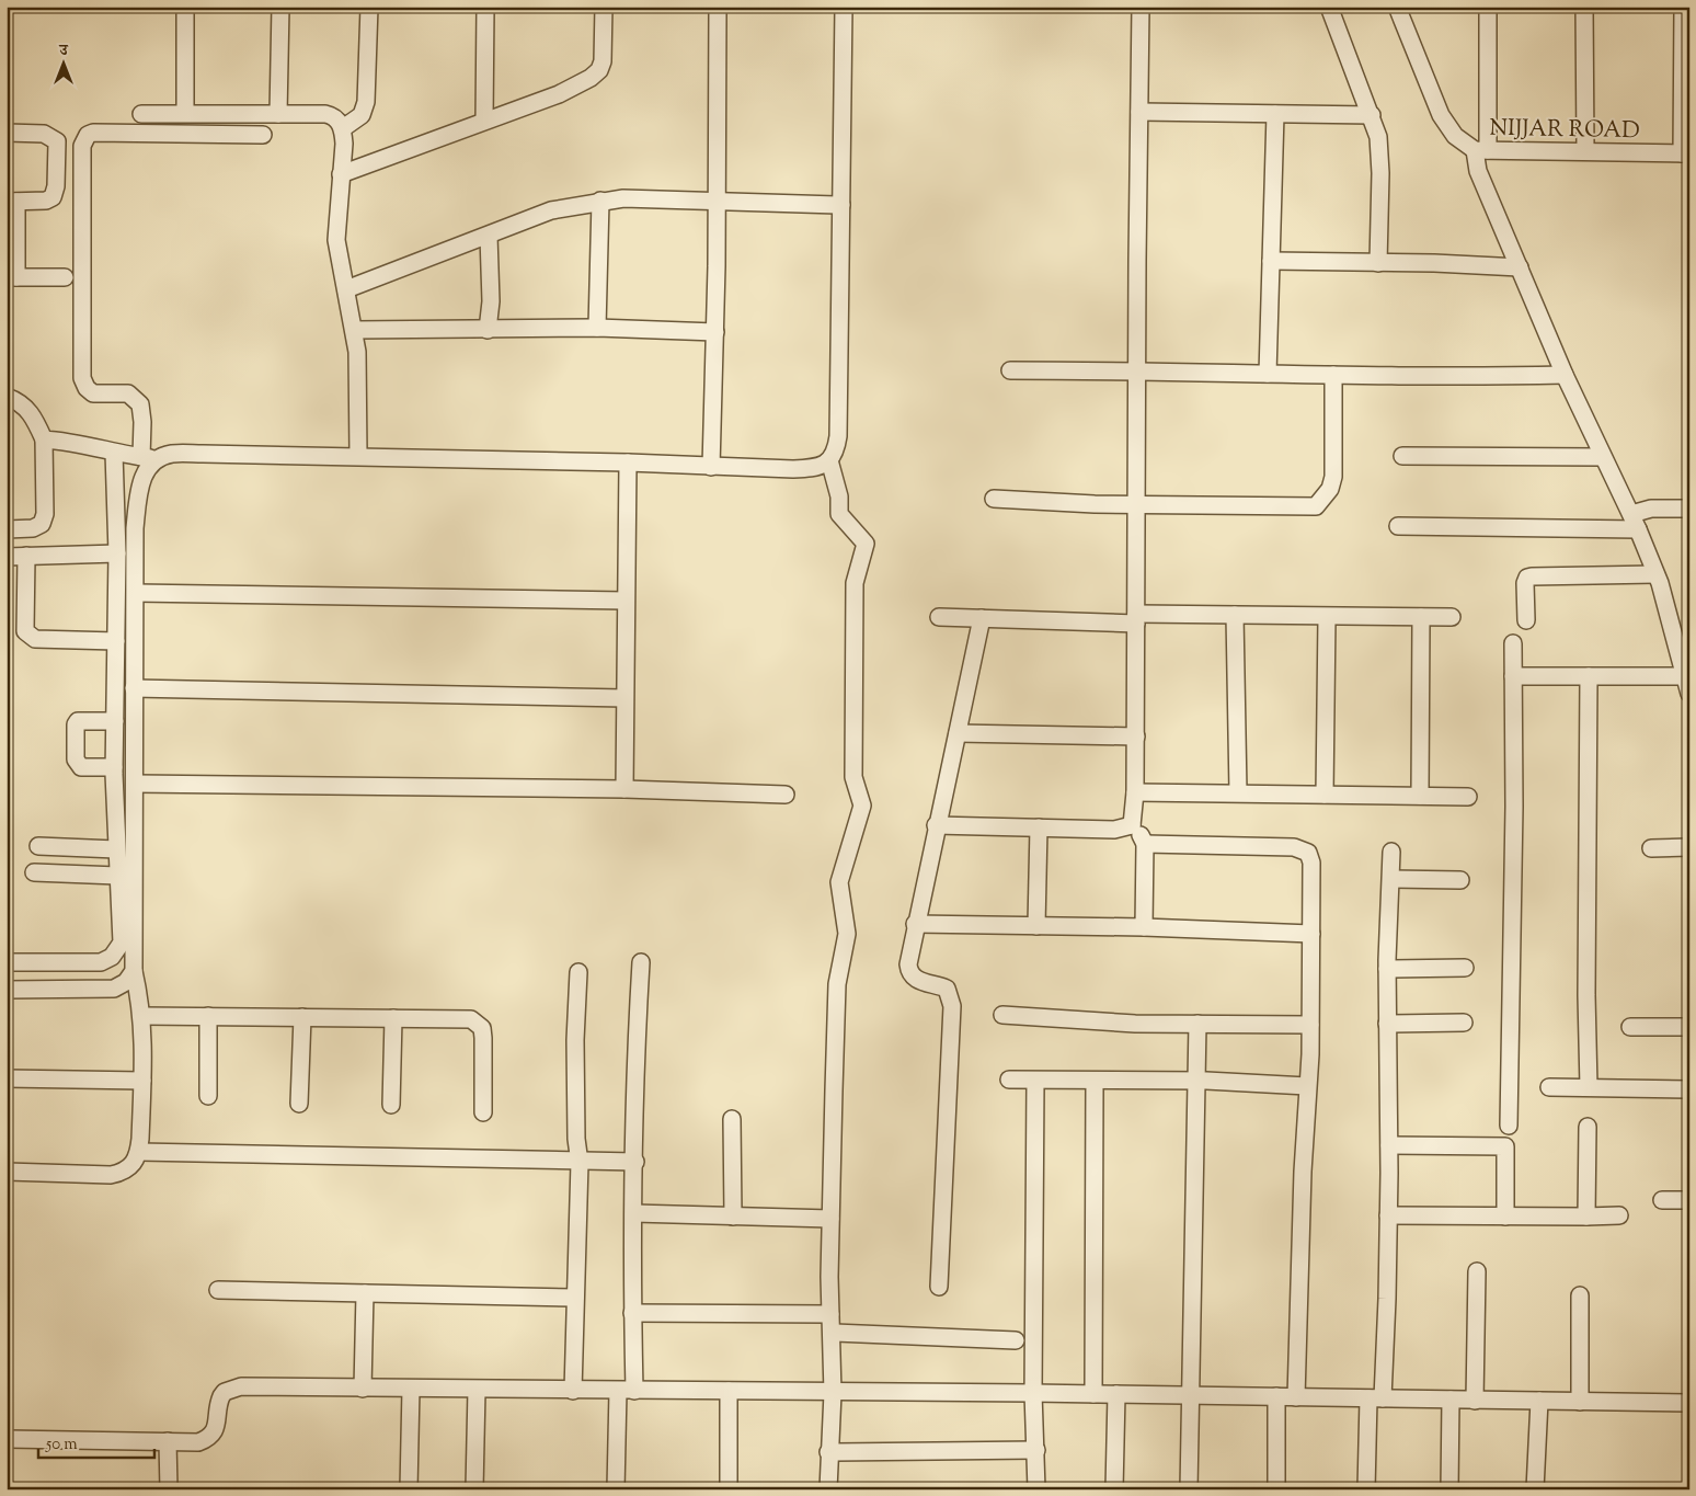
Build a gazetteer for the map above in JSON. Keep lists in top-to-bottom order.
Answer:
{
  "streets": {
    "street": ["NIJJAR ROAD"]
  },
  "scale_bar": "50 m",
  "north": "top"
}
